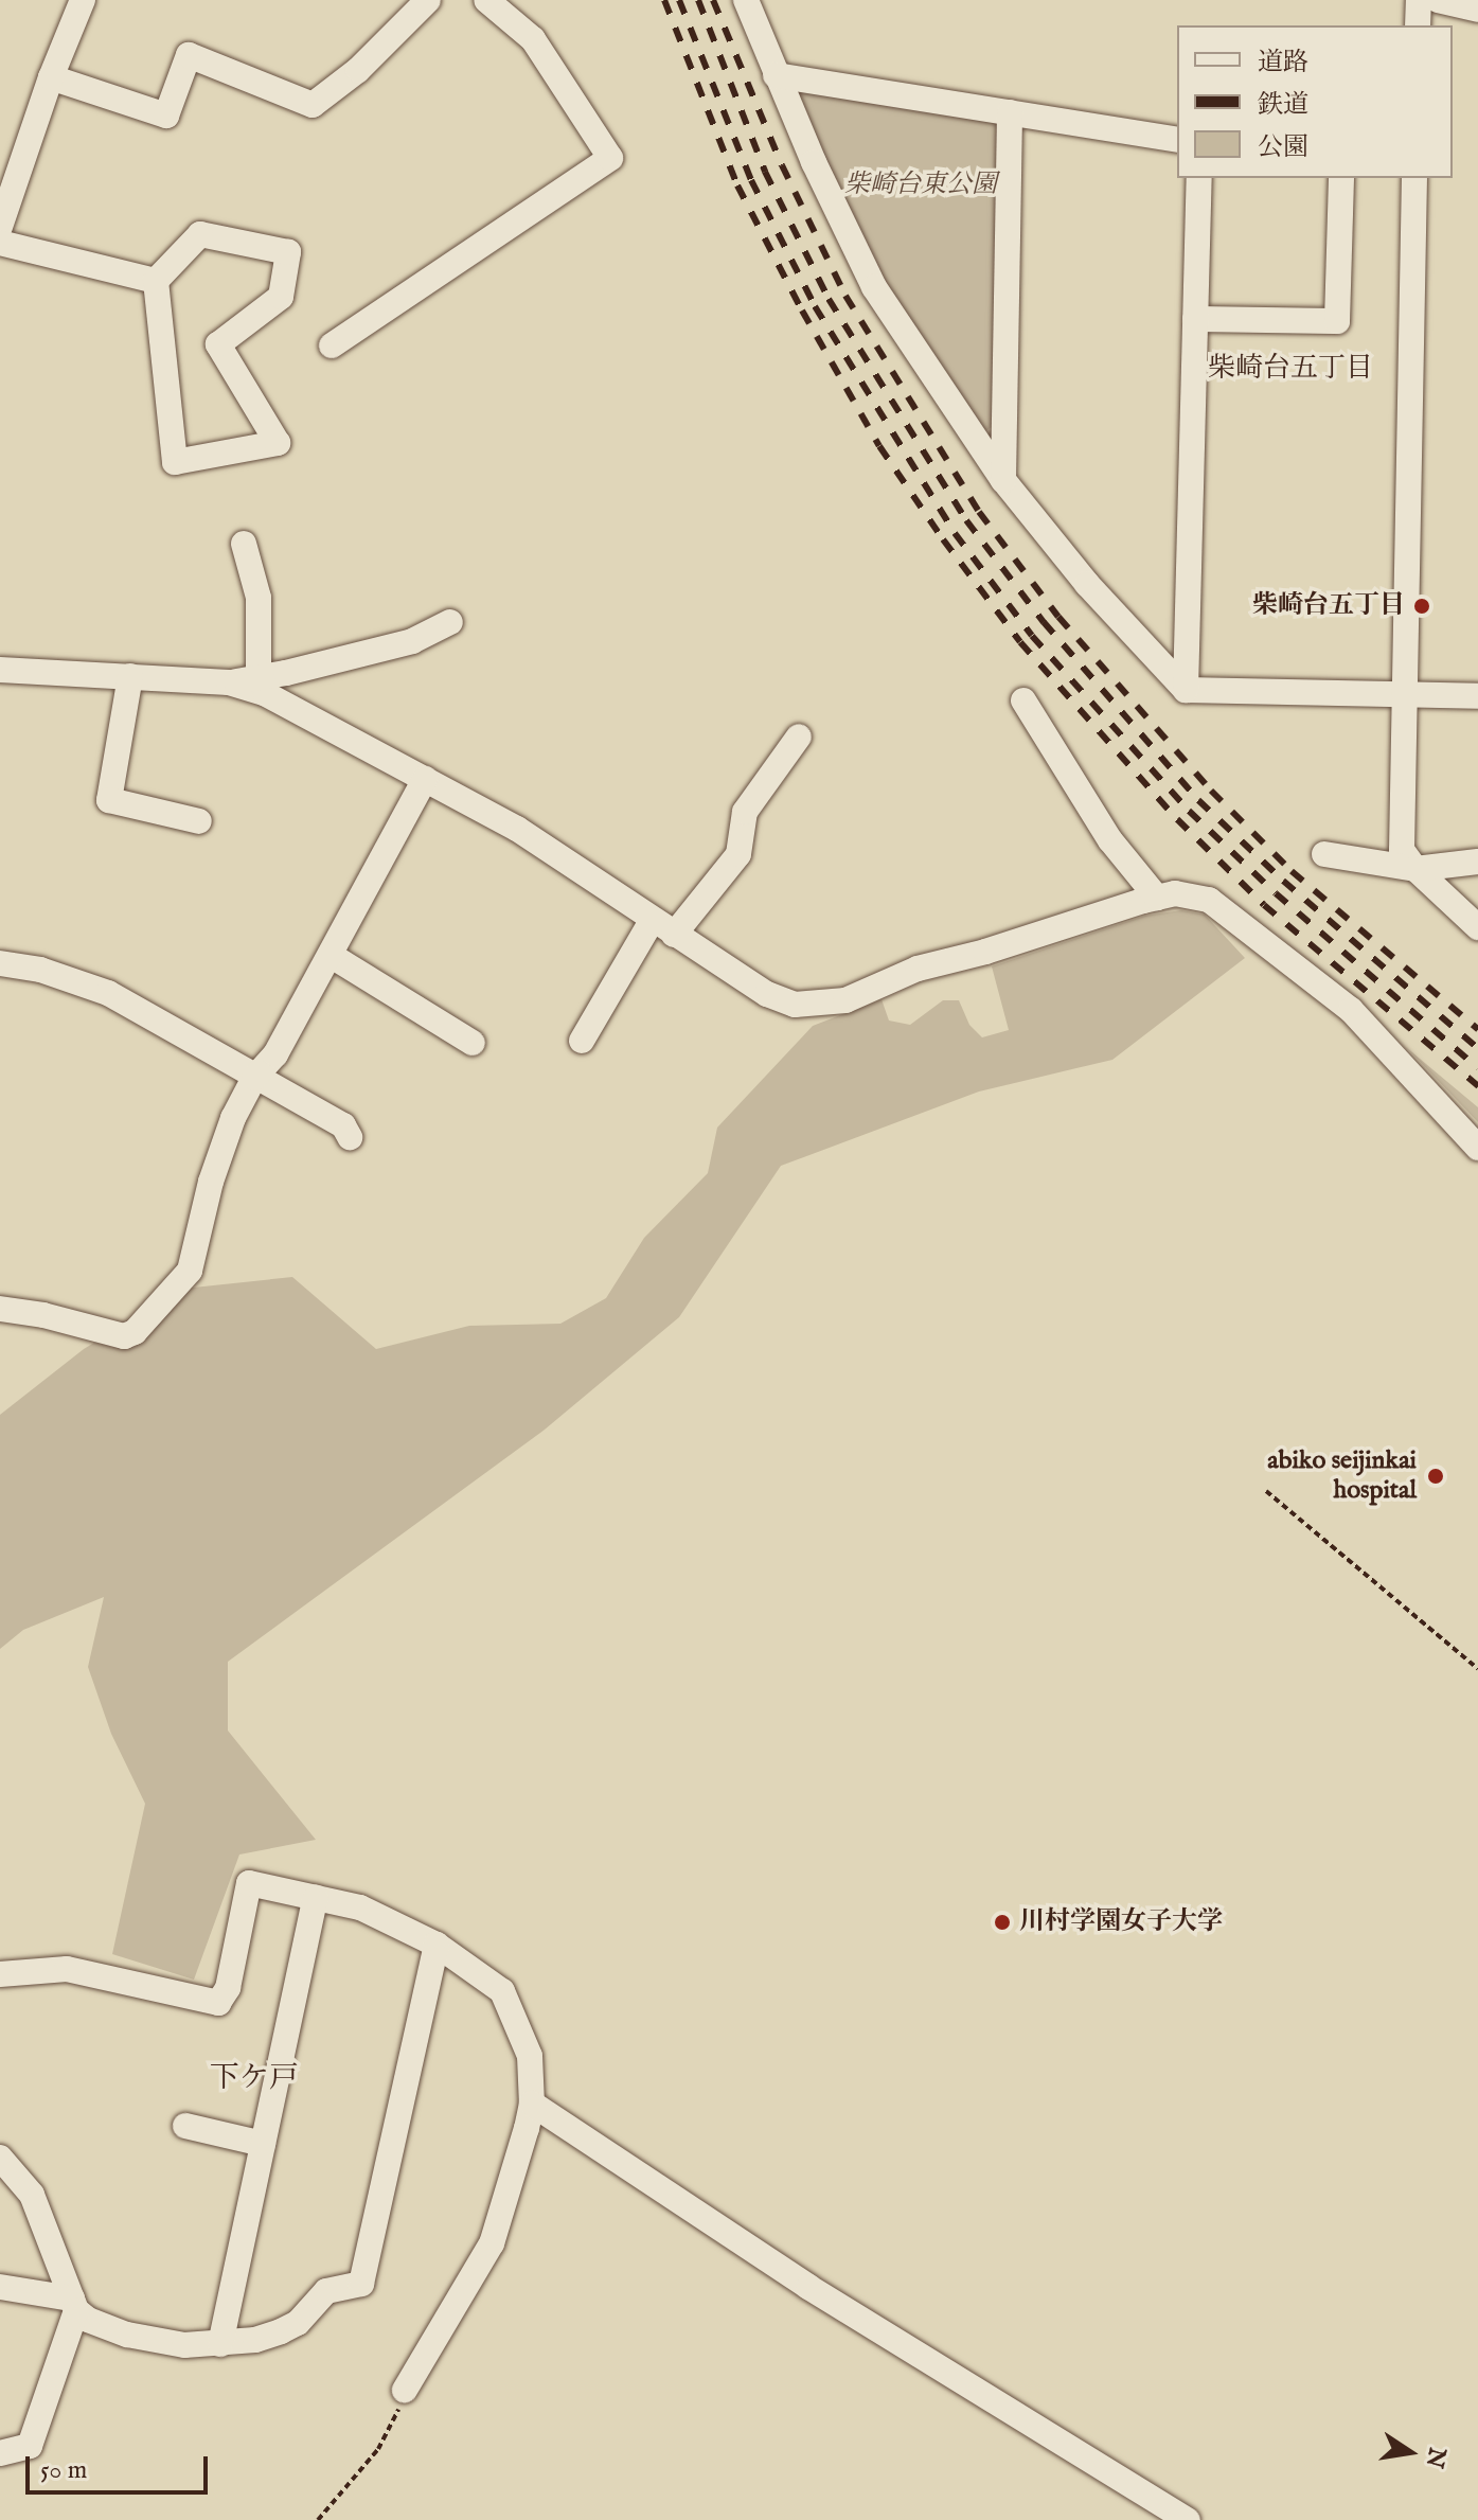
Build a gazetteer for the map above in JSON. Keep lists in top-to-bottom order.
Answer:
{
  "districts": ["柴崎台五丁目", "下ケ戸"],
  "parks": ["柴崎台東公園"],
  "places": ["柴崎台五丁目", "abiko seijinkai hospital", "川村学園女子大学"],
  "legend": ["道路", "鉄道", "公園"],
  "scale_bar": "50 m",
  "north": "right"
}
